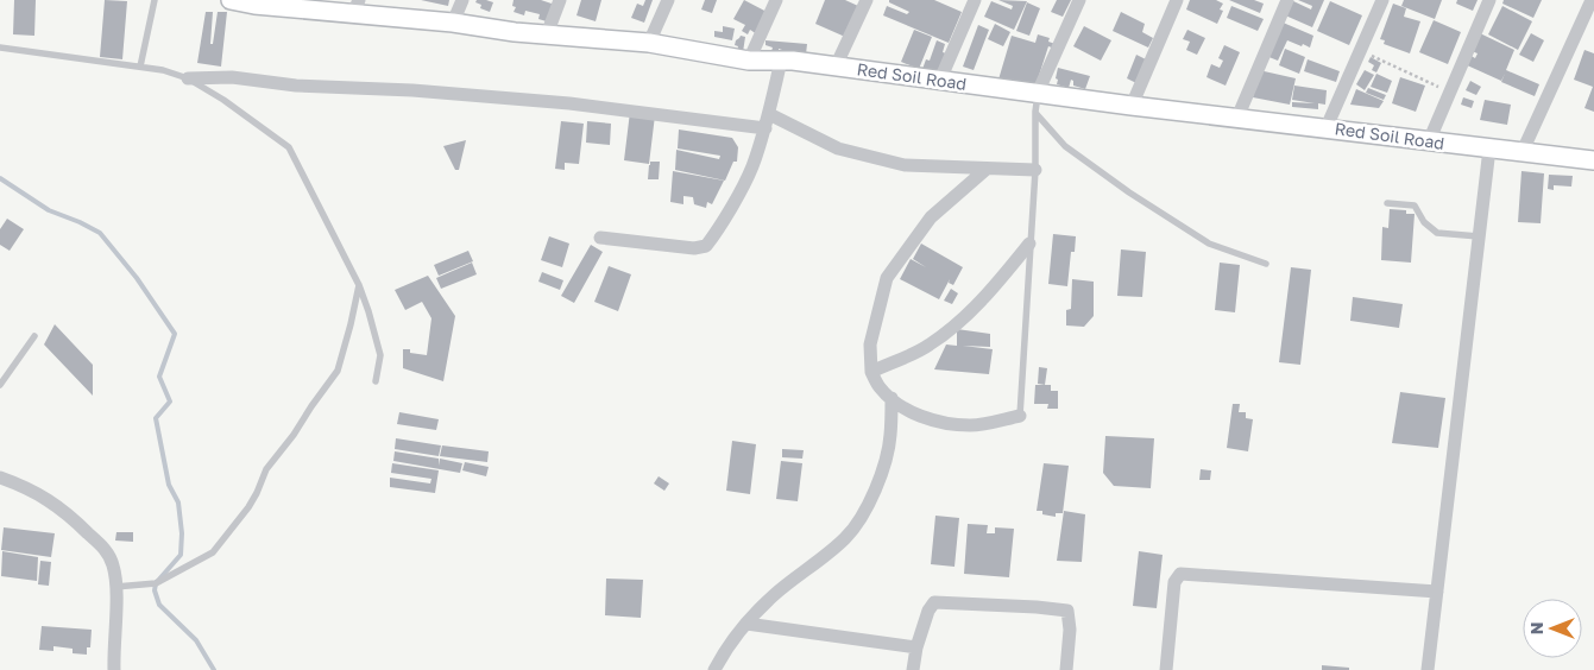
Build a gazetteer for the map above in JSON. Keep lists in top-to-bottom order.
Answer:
{
  "streets": {
    "street": ["Red Soil Road"]
  },
  "north": "left"
}
